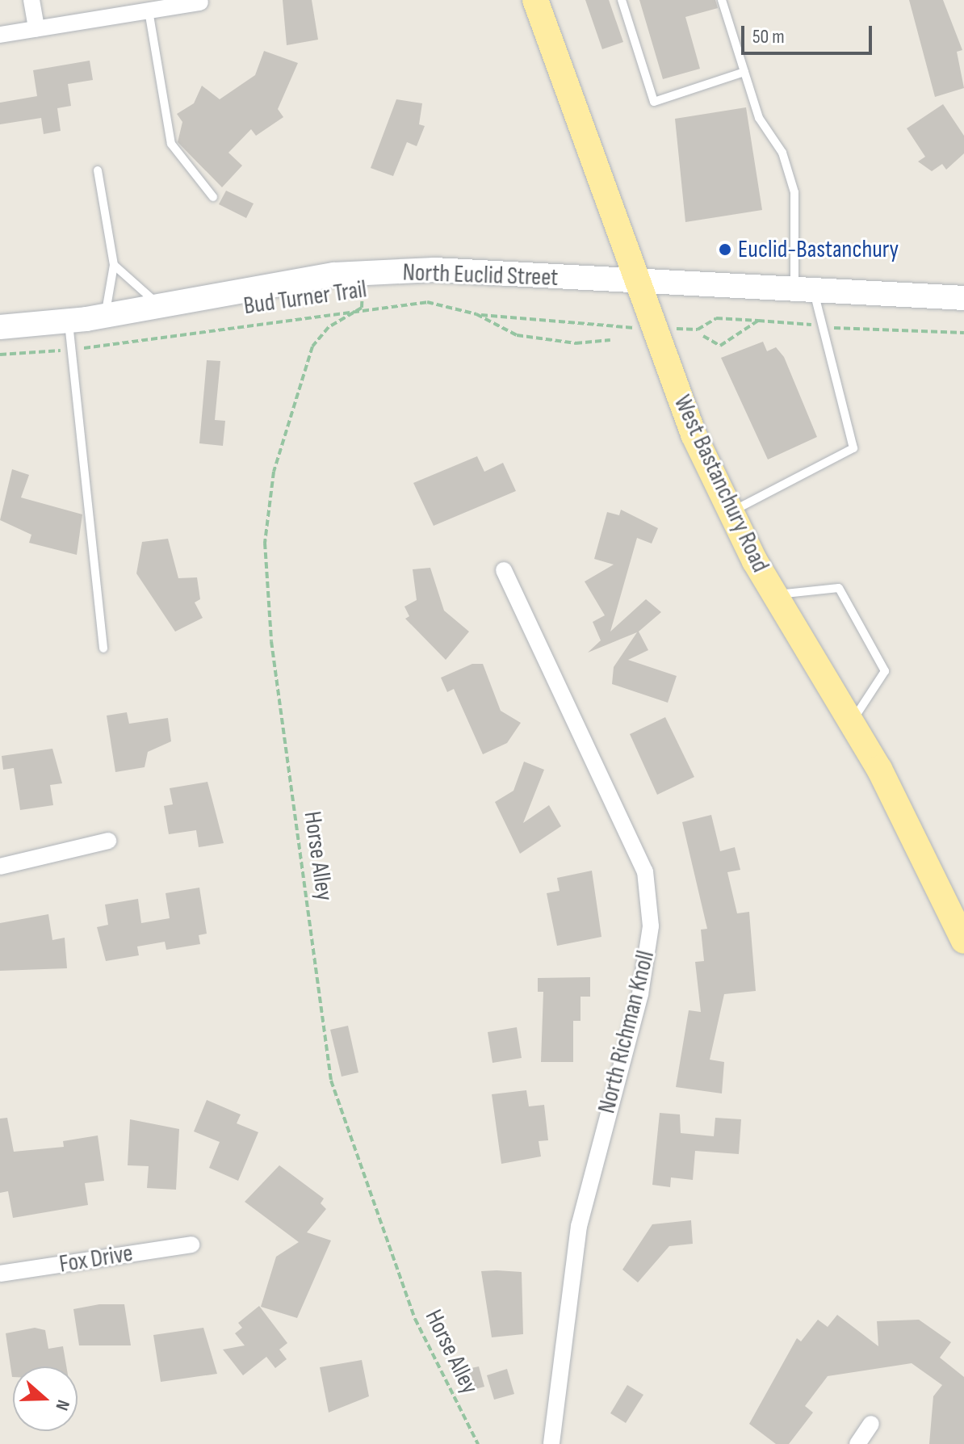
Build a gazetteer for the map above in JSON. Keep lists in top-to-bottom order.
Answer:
{
  "streets": {
    "main road": ["North Euclid Street", "West Bastanchury Road"],
    "street": ["North Richman Knoll", "Fox Drive"],
    "path": ["Bud Turner Trail", "Horse Alley"]
  },
  "crossings": [
    ["North Euclid Street", "West Bastanchury Road"],
    ["Bud Turner Trail", "Horse Alley"]
  ],
  "places": ["Euclid-Bastanchury"],
  "scale_bar": "50 m",
  "north": "right"
}
